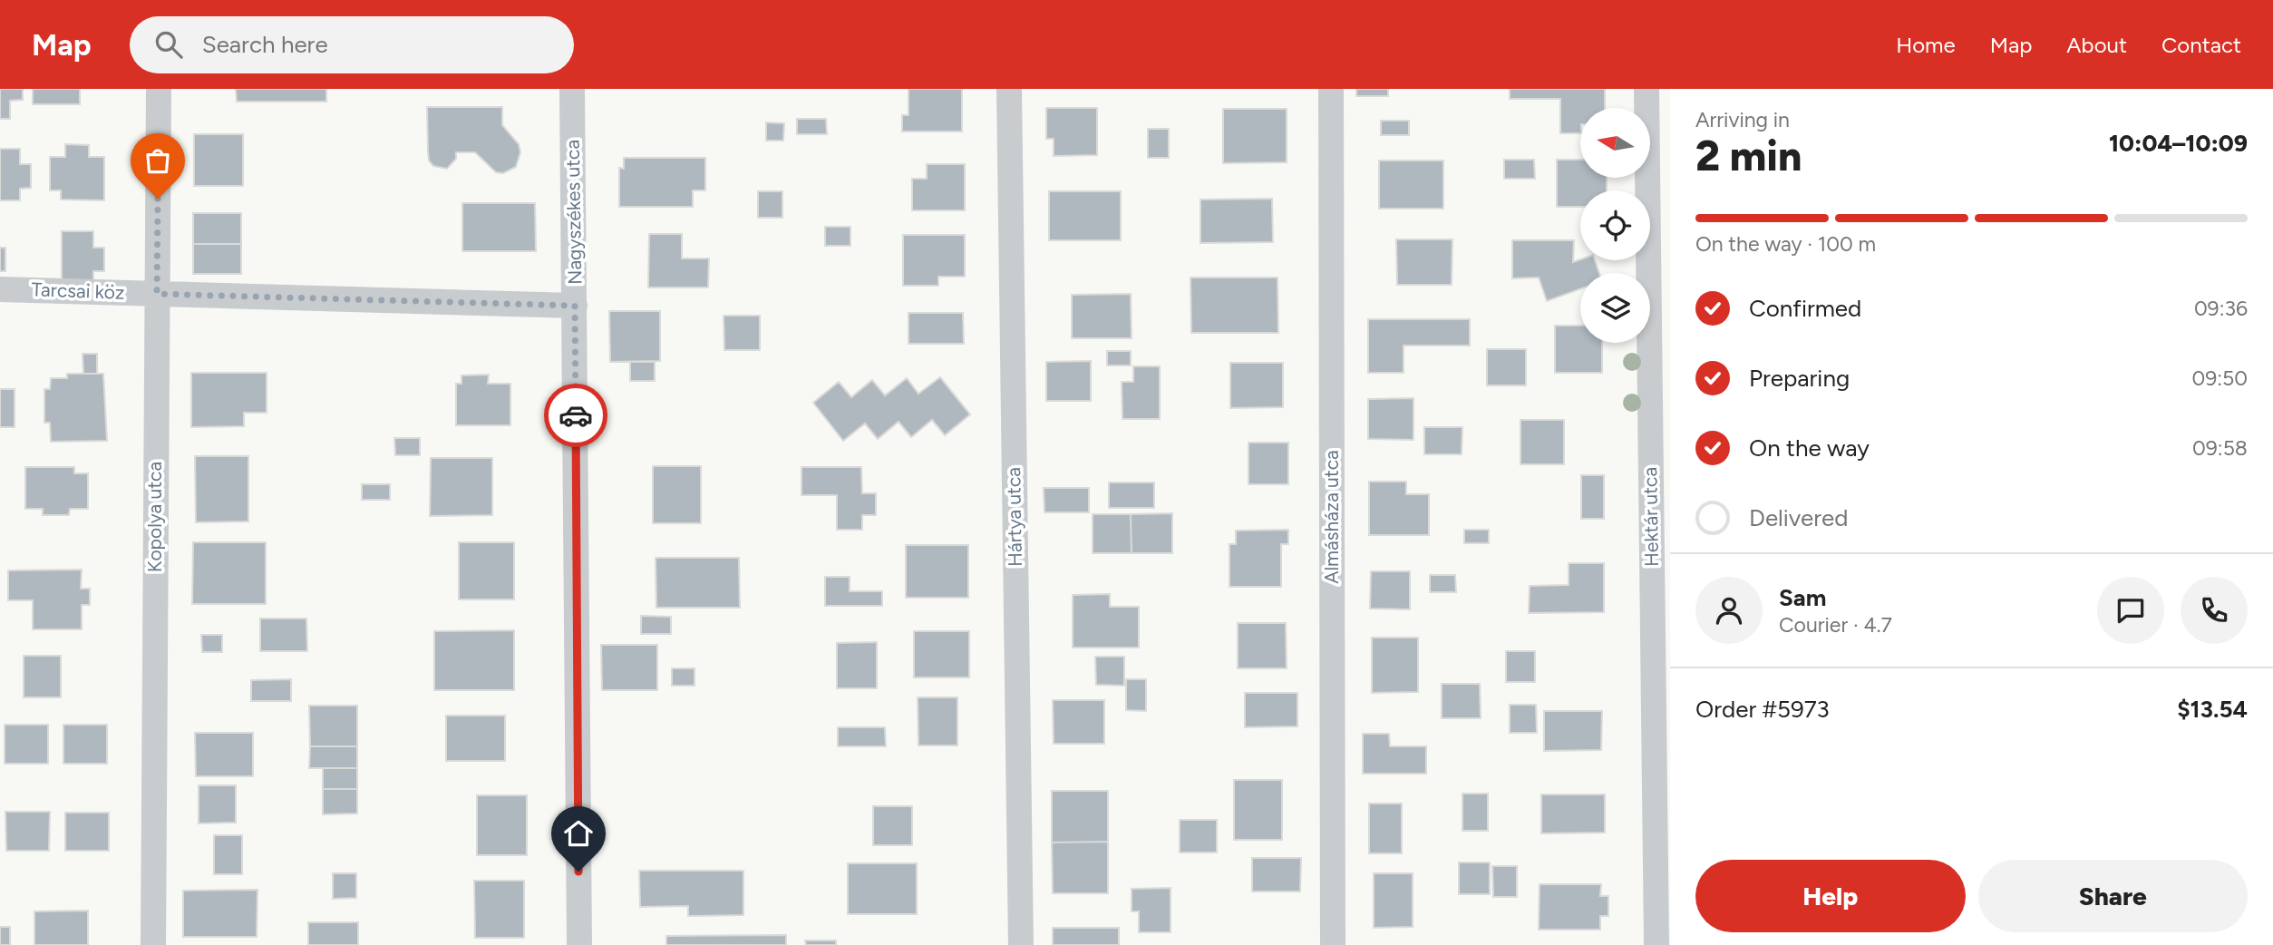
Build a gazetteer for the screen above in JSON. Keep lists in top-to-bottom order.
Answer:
{
  "streets": {
    "street": [
      "Nagyszékes utca",
      "Tarcsai köz",
      "Kopolya utca",
      "Hártya utca",
      "Almásháza utca",
      "Hektár utca"
    ]
  },
  "crossings": [
    ["Nagyszékes utca", "Tarcsai köz"],
    ["Tarcsai köz", "Kopolya utca"]
  ],
  "north": "left",
  "page": {
    "header": "Map",
    "search": "Search here",
    "nav": [
      "Home",
      "Map",
      "About",
      "Contact"
    ],
    "heading": ["2 min", "Arriving in", "10:04–10:09"],
    "panel": [
      "Sam",
      "Courier · 4.7",
      "Order #5973",
      "$13.54"
    ],
    "bar": "On the way · 100 m",
    "list": [
      ["Confirmed", "09:36"],
      ["Preparing", "09:50"],
      ["On the way", "09:58"],
      "Delivered"
    ],
    "buttons": ["Help", "Share"]
  }
}
